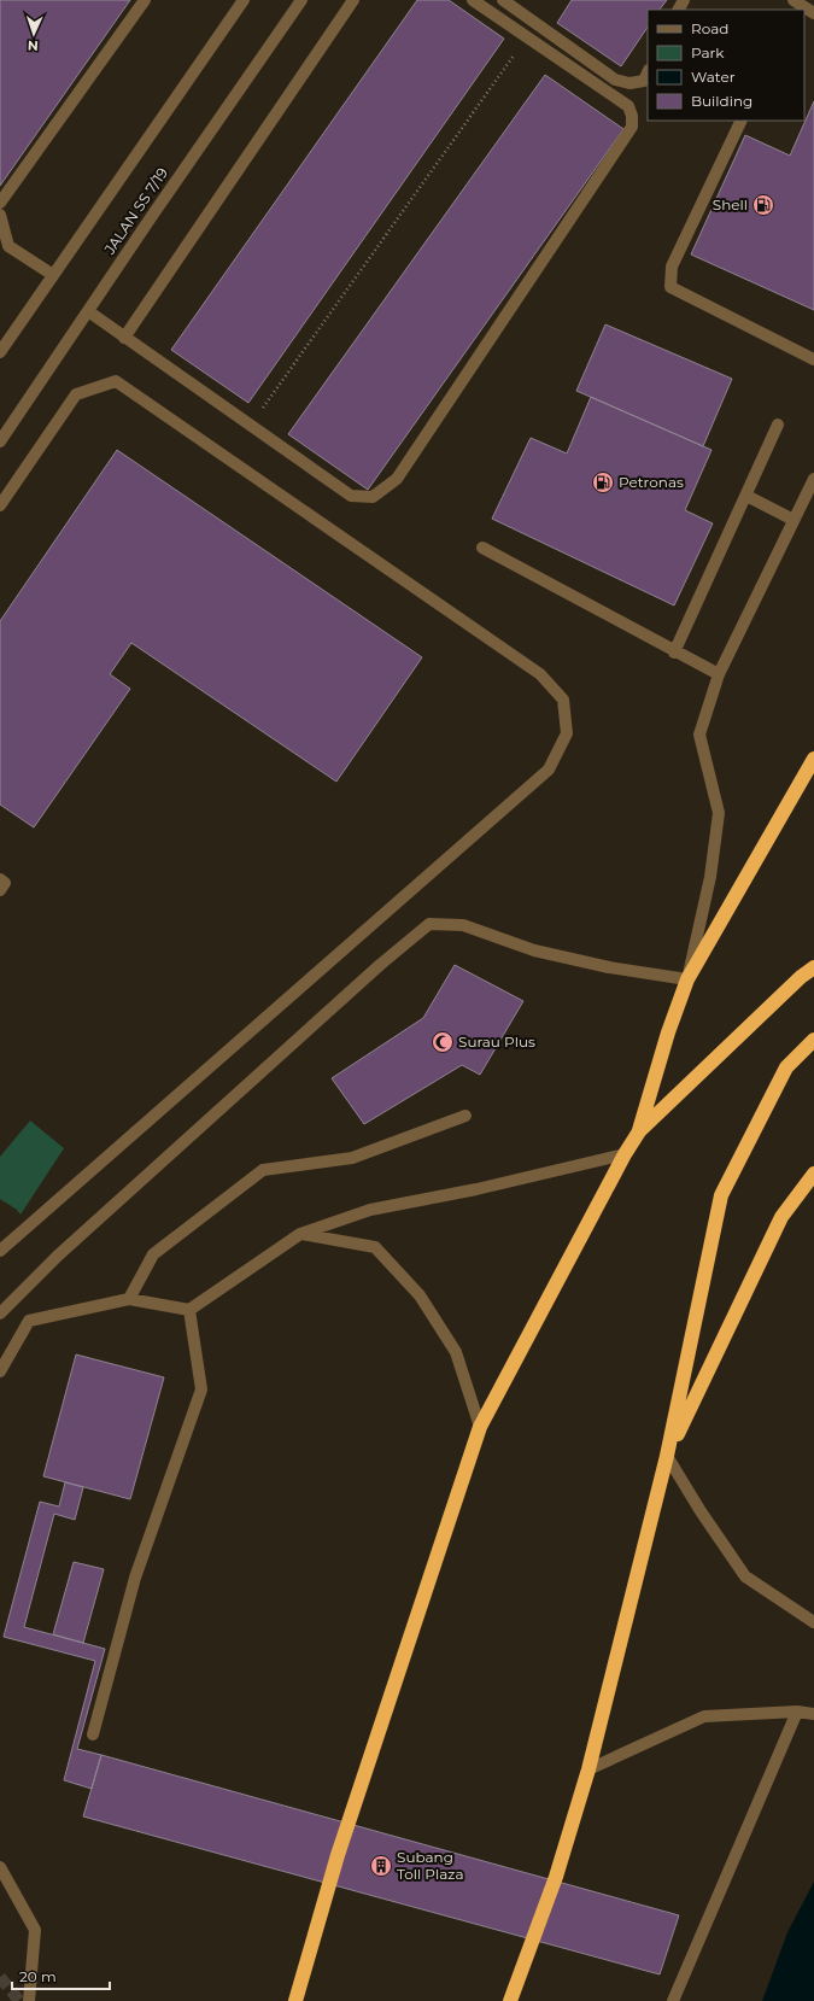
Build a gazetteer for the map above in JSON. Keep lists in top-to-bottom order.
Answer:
{
  "streets": {
    "street": ["JALAN SS 7/19"]
  },
  "places": {
    "fuel station": ["Shell", "Petronas"],
    "mosque": ["Surau Plus"],
    "building": ["Subang Toll Plaza"]
  },
  "legend": [
    "Road",
    "Park",
    "Water",
    "Building"
  ],
  "scale_bar": "20 m",
  "north": "bottom"
}
